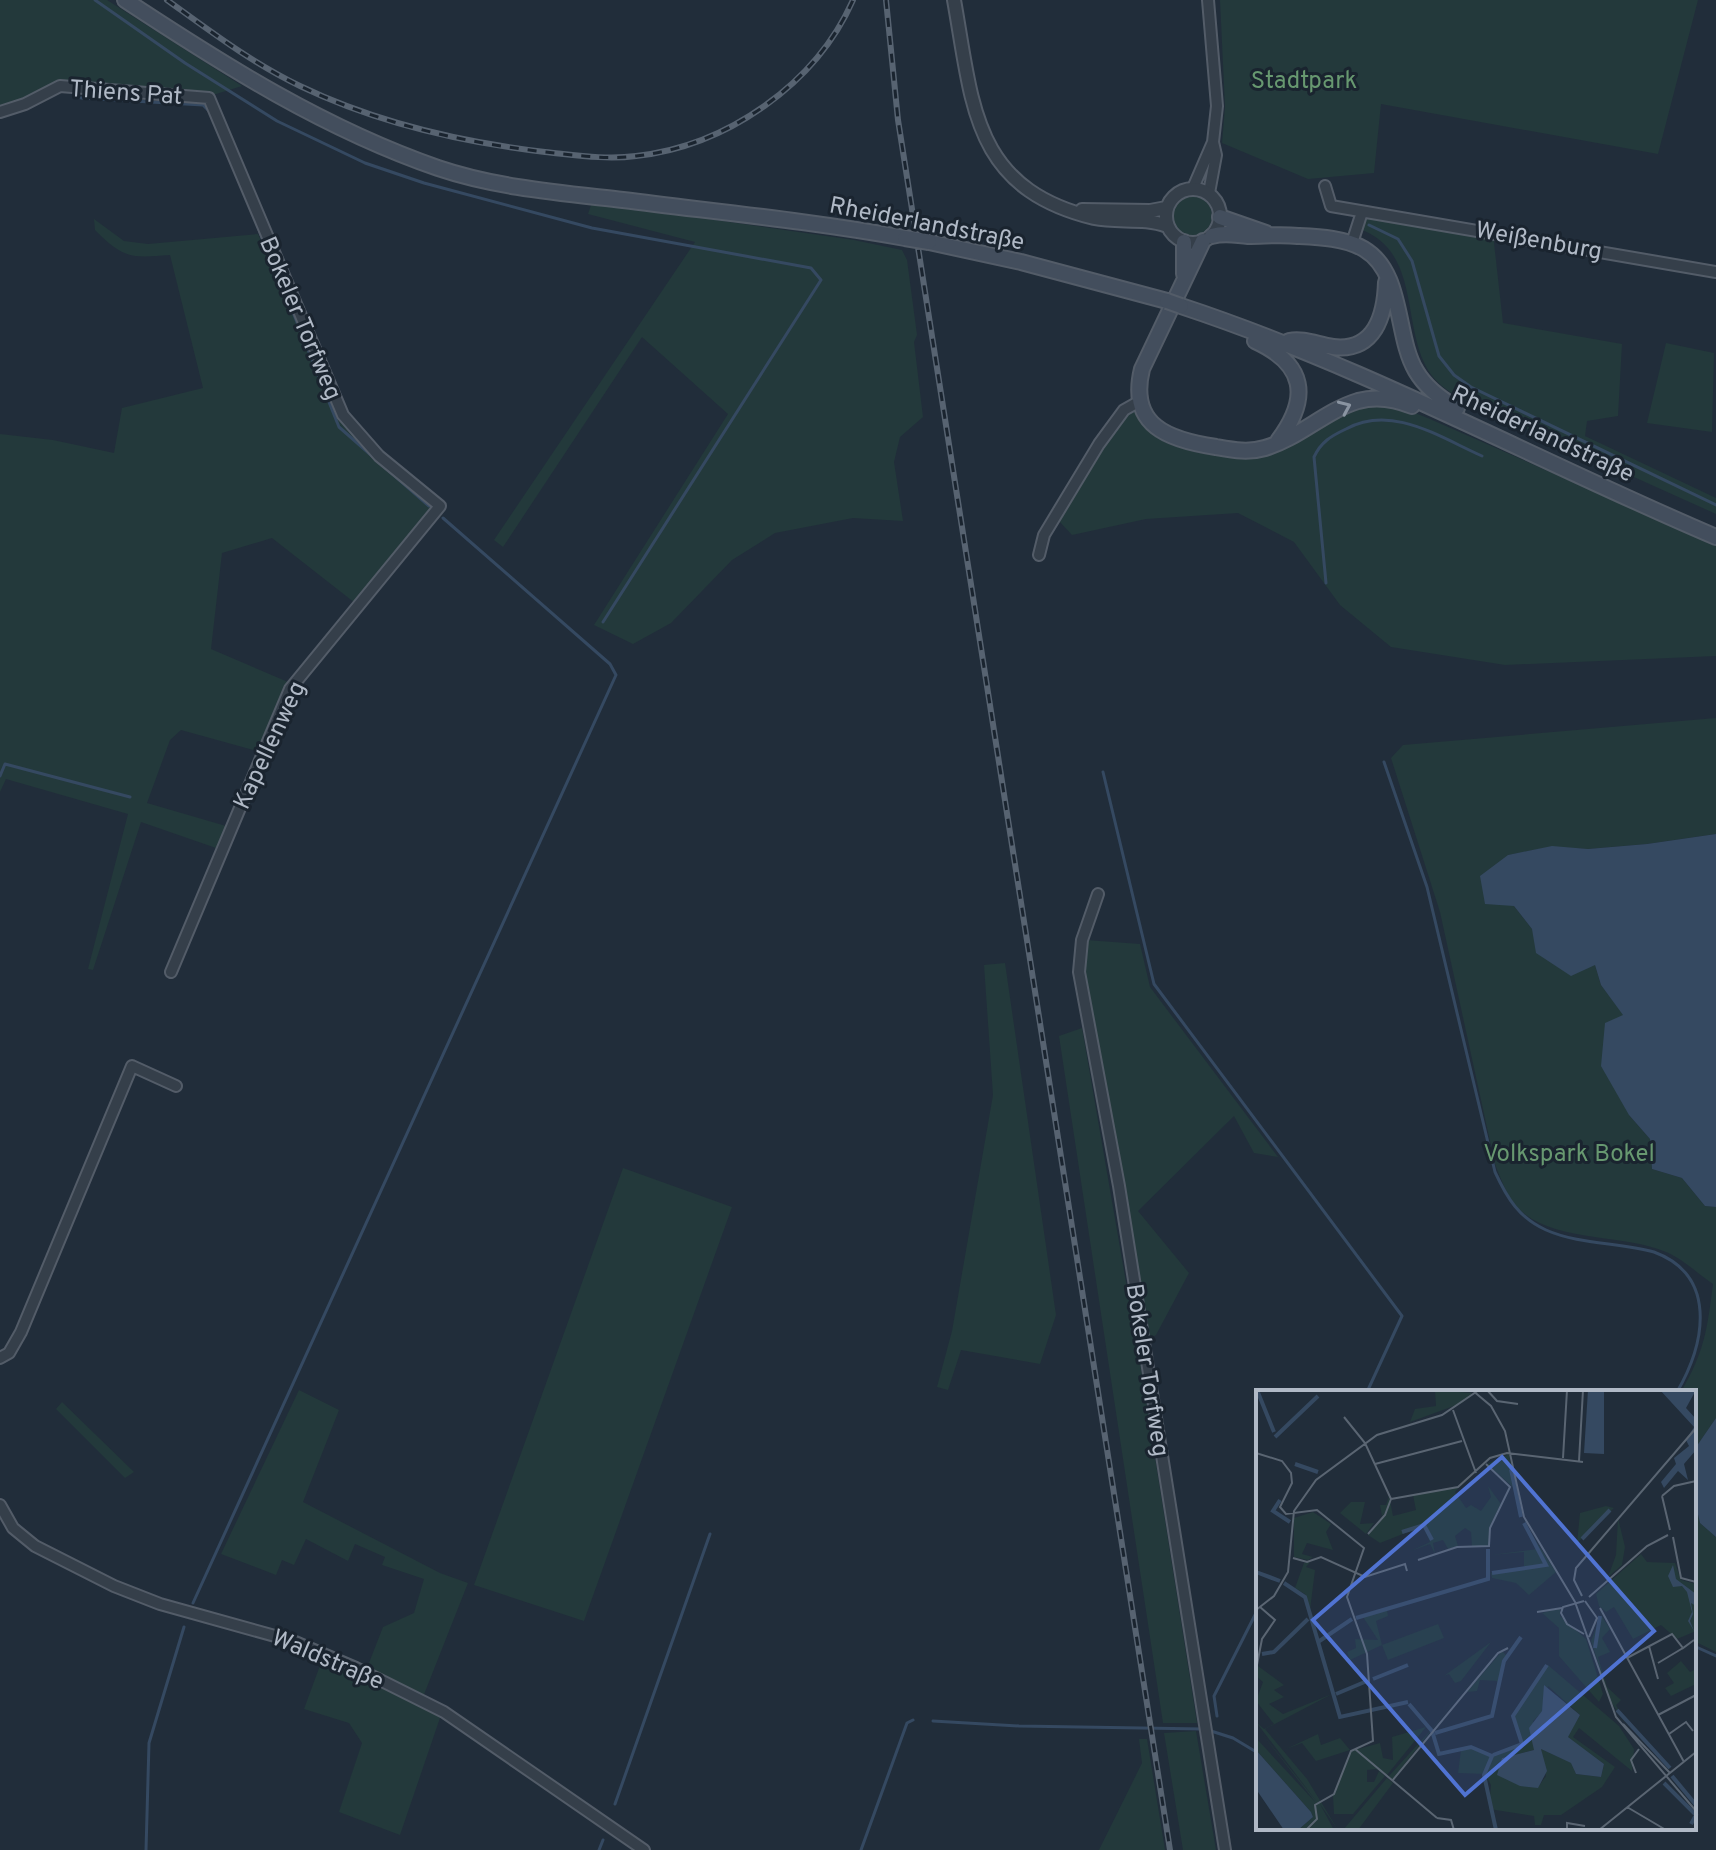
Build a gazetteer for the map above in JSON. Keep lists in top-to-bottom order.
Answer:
{
  "streets": {
    "main road": ["Rheiderlandstraße"],
    "street": [
      "Thiens Pat",
      "Weißenburg",
      "Bokeler Torfweg",
      "Kapellenweg",
      "Waldstraße"
    ]
  },
  "crossings": [
    ["Thiens Pat", "Bokeler Torfweg"],
    ["Bokeler Torfweg", "Kapellenweg"]
  ],
  "parks": ["Stadtpark", "Volkspark Bokel"]
}
